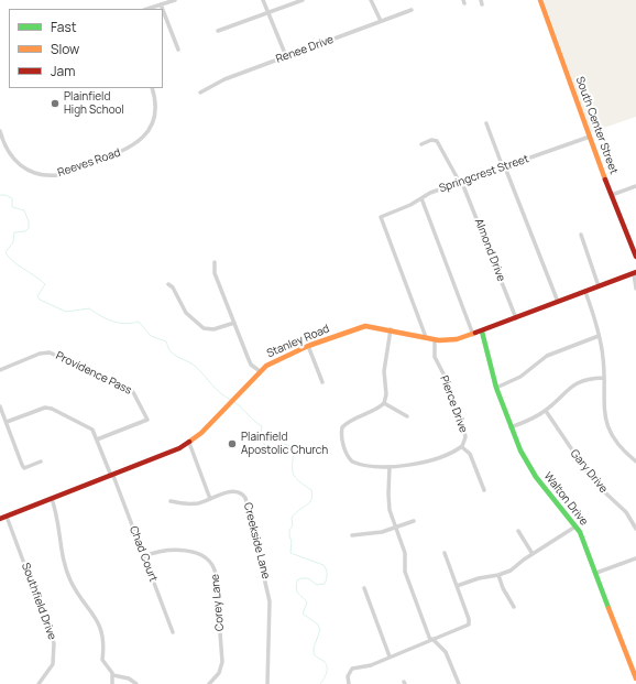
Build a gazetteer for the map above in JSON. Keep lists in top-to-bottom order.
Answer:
{
  "streets": {
    "street": [
      "Renee Drive",
      "South Center Street",
      "Reeves Road",
      "Springcrest Street",
      "Almond Drive",
      "Stanley Road",
      "Providence Pass",
      "Pierce Drive",
      "Gary Drive",
      "Walton Drive",
      "Creekside Lane",
      "Chad Court",
      "Southfield Drive",
      "Corey Lane"
    ]
  },
  "crossings": [
    ["South Center Street", "Springcrest Street"],
    ["Springcrest Street", "Almond Drive"],
    ["Springcrest Street", "Stanley Road"],
    ["Almond Drive", "Stanley Road"],
    ["Stanley Road", "Pierce Drive"],
    ["Stanley Road", "Walton Drive"],
    ["Stanley Road", "Chad Court"],
    ["Stanley Road", "Southfield Drive"],
    ["Providence Pass", "Chad Court"],
    ["Chad Court", "Corey Lane"]
  ],
  "places": ["Plainfield High School", "Plainfield Apostolic Church"],
  "legend": ["Fast", "Slow", "Jam"]
}
